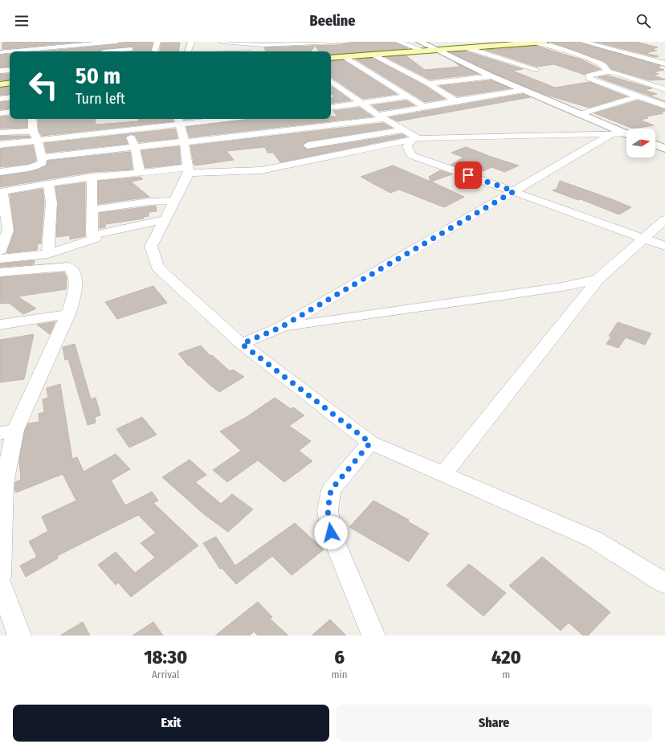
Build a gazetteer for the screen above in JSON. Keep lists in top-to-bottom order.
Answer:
{
  "north": "right",
  "page": {
    "header": "Beeline",
    "turn": ["50 m", "Turn left"],
    "eta": [
      "18:30",
      "Arrival",
      "6",
      "min",
      "420",
      "m"
    ],
    "buttons": ["Exit", "Share"]
  }
}
